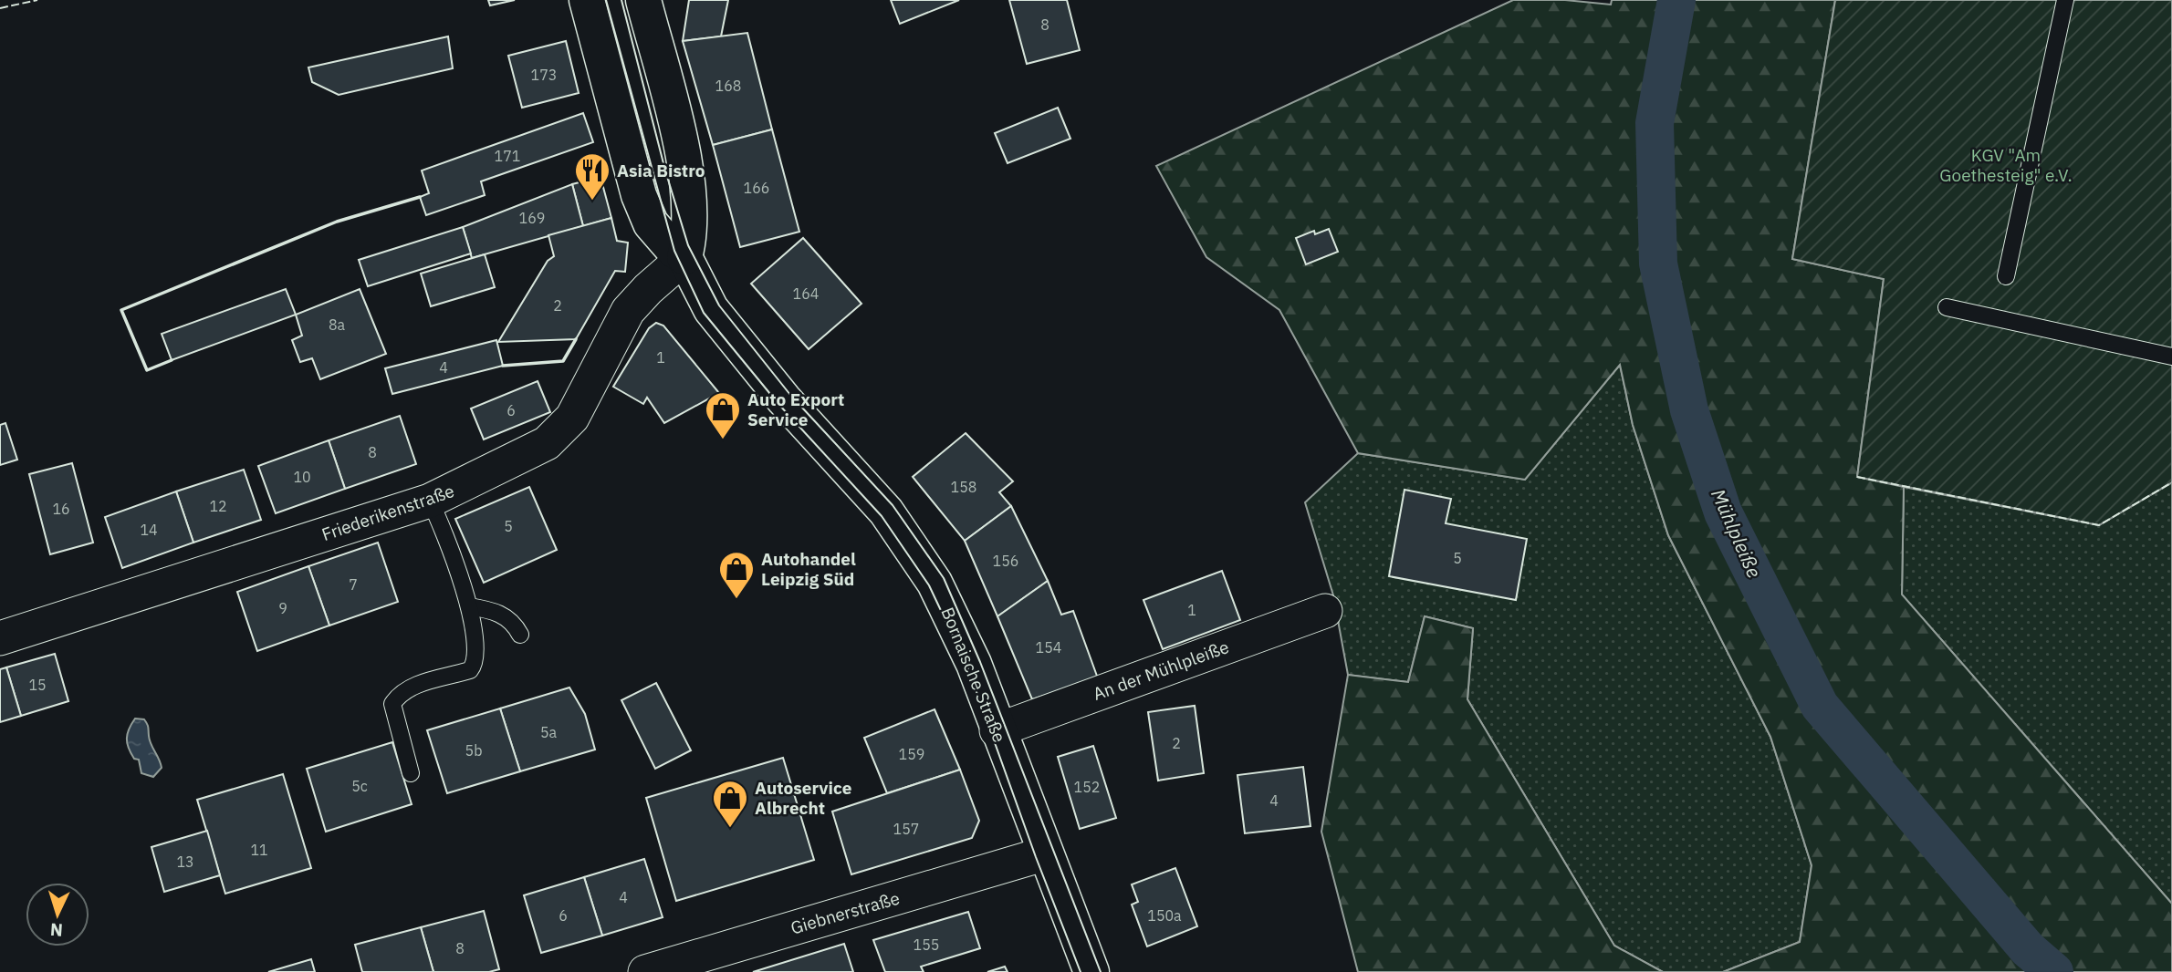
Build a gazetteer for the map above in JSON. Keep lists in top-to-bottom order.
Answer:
{
  "streets": {
    "main road": ["Bornaische Straße"],
    "street": ["Friederikenstraße", "An der Mühlpleiße", "Giebnerstraße"]
  },
  "crossings": [
    ["Friederikenstraße", "Bornaische Straße"],
    ["An der Mühlpleiße", "Bornaische Straße"],
    ["Bornaische Straße", "Giebnerstraße"]
  ],
  "water": ["Mühlpleiße"],
  "parks": ["KGV \"Am Goethesteig\" e.V."],
  "places": {
    "restaurant": ["Asia Bistro"],
    "shop": ["Auto Export Service", "Autohandel Leipzig Süd", "Autoservice Albrecht"]
  },
  "house_numbers": [
    "8",
    "173",
    "168",
    "171",
    "166",
    "169",
    "164",
    "2",
    "8a",
    "1",
    "4",
    "6",
    "8",
    "10",
    "158",
    "12",
    "16",
    "5",
    "14",
    "5",
    "156",
    "7",
    "9",
    "1",
    "154",
    "15",
    "5a",
    "2",
    "5b",
    "159",
    "5c",
    "152",
    "4",
    "157",
    "11",
    "13",
    "4",
    "6",
    "150a",
    "155",
    "8"
  ],
  "north": "bottom"
}
